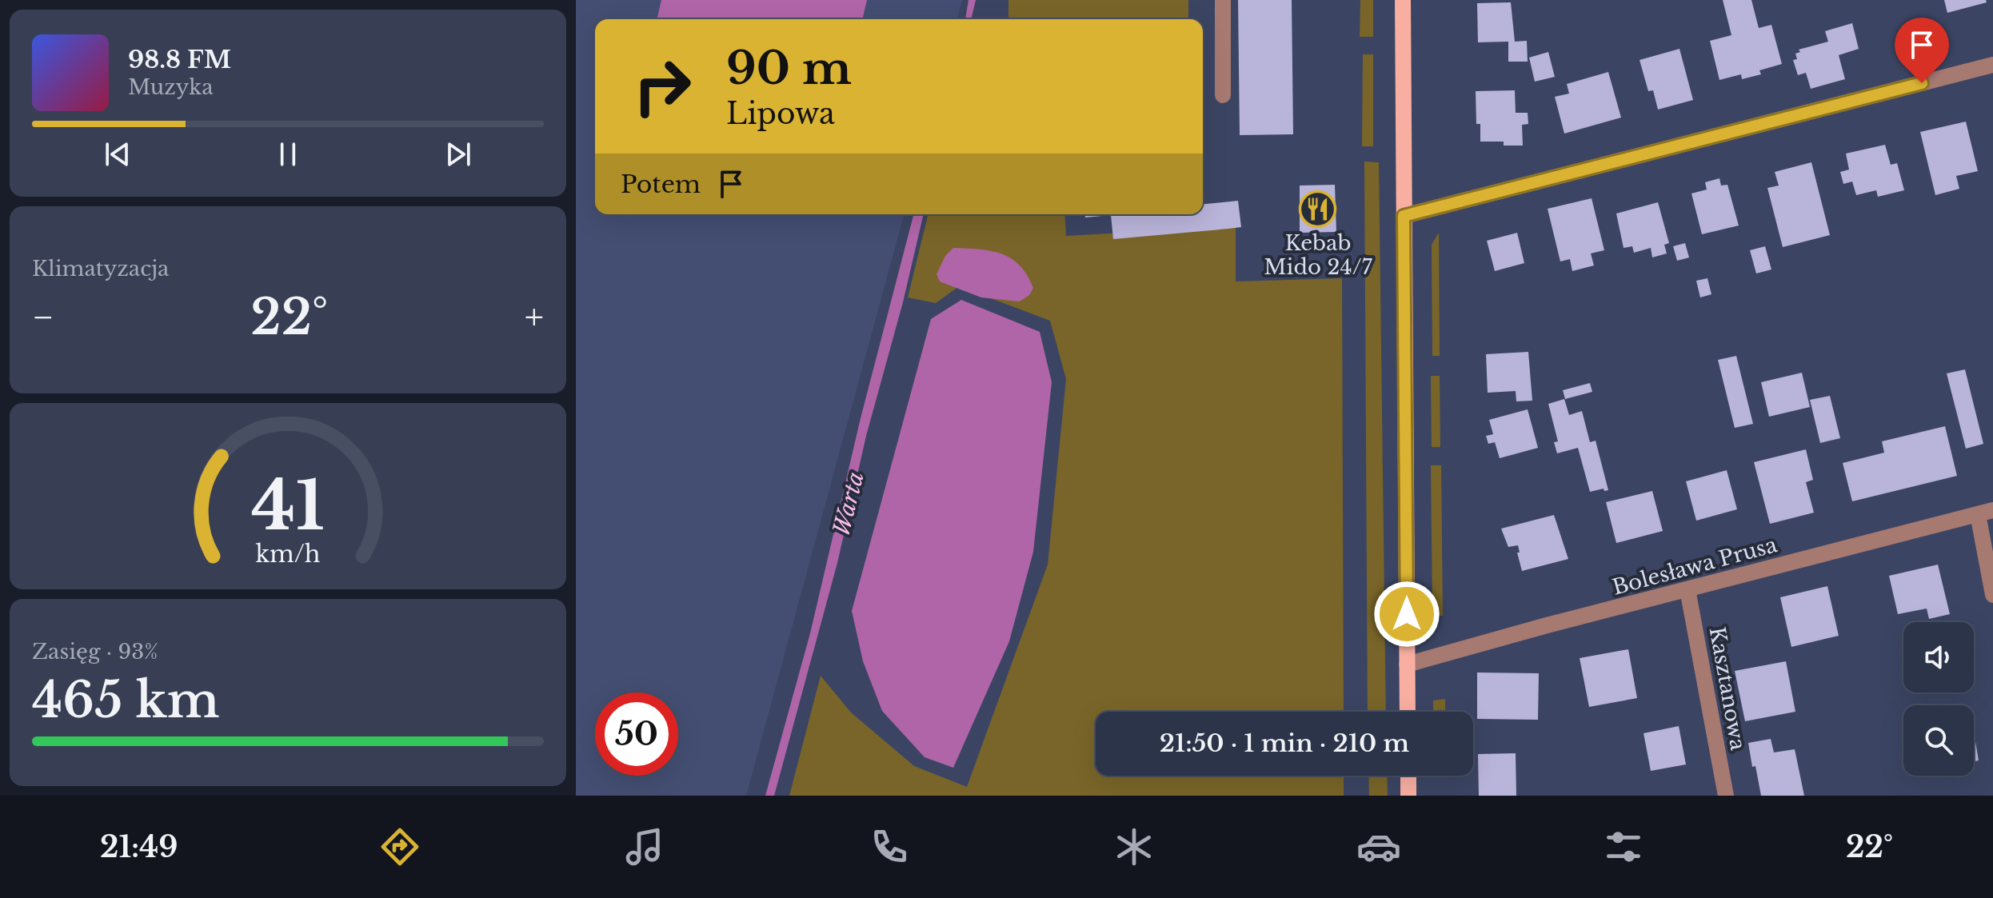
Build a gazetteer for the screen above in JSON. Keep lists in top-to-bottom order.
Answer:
{
  "streets": {
    "street": ["Bolesława Prusa", "Kasztanowa"]
  },
  "crossings": [
    ["Bolesława Prusa", "Kasztanowa"]
  ],
  "water": ["Warta"],
  "places": {
    "restaurant": ["Kebab Mido 24/7"]
  },
  "page": {
    "turn": ["90 m", "Lipowa"],
    "song": ["98.8 FM", "Muzyka"],
    "then": "Potem",
    "tile": [
      "Klimatyzacja",
      ["Zasięg · 93%", "465 km"]
    ],
    "heat": ["−", "22°", "+"],
    "limit": "50",
    "trip": "21:50 · 1 min · 210 m",
    "tabs": ["21:49", "22°"],
    "gauge": ["41", "km/h"]
  }
}
